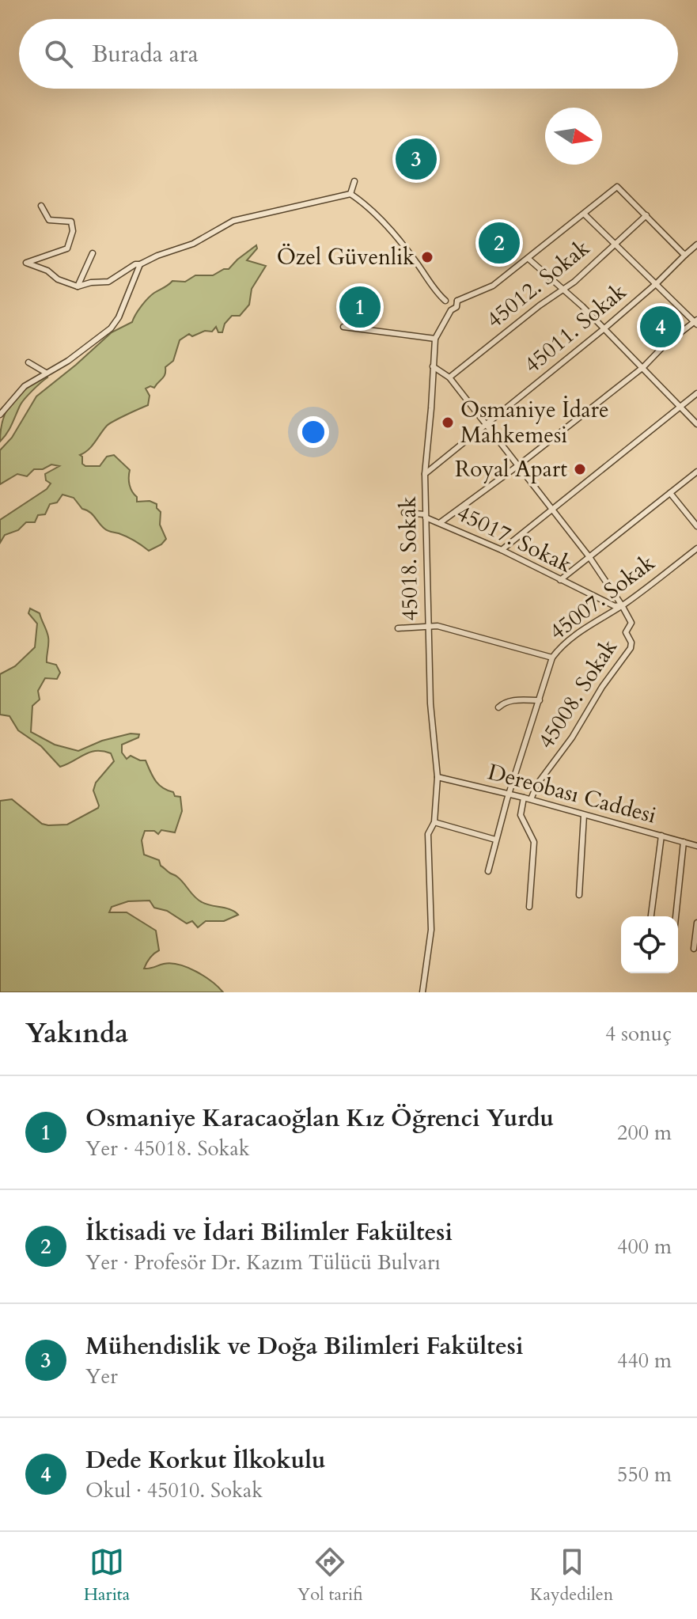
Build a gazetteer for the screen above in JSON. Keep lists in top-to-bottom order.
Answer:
{
  "streets": {
    "street": [
      "45012. Sokak",
      "45011. Sokak",
      "45017. Sokak",
      "45018. Sokak",
      "45007. Sokak",
      "45008. Sokak",
      "Dereobası Caddesi"
    ]
  },
  "crossings": [
    ["45011. Sokak", "45018. Sokak"],
    ["45017. Sokak", "45018. Sokak"],
    ["45017. Sokak", "45007. Sokak"],
    ["45017. Sokak", "45008. Sokak"],
    ["45018. Sokak", "Dereobası Caddesi"],
    ["45007. Sokak", "45008. Sokak"],
    ["45007. Sokak", "Dereobası Caddesi"],
    ["45008. Sokak", "Dereobası Caddesi"]
  ],
  "places": ["Özel Güvenlik", "Osmaniye İdare Mahkemesi", "Royal Apart"],
  "north": "right",
  "page": {
    "search": "Burada ara",
    "pins": [
      "3",
      "2",
      "1",
      "4"
    ],
    "heading": ["Yakında", "4 sonuç"],
    "list": [
      {
        "mark": "1",
        "name": "Osmaniye Karacaoğlan Kız Öğrenci Yurdu",
        "note": "Yer · 45018. Sokak",
        "value": "200 m"
      },
      {
        "mark": "2",
        "name": "İktisadi ve İdari Bilimler Fakültesi",
        "note": "Yer · Profesör Dr. Kazım Tülücü Bulvarı",
        "value": "400 m"
      },
      {
        "mark": "3",
        "name": "Mühendislik ve Doğa Bilimleri Fakültesi",
        "note": "Yer",
        "value": "440 m"
      },
      {
        "mark": "4",
        "name": "Dede Korkut İlkokulu",
        "note": "Okul · 45010. Sokak",
        "value": "550 m"
      }
    ],
    "nav": ["Harita", "Yol tarifi", "Kaydedilen"]
  }
}
